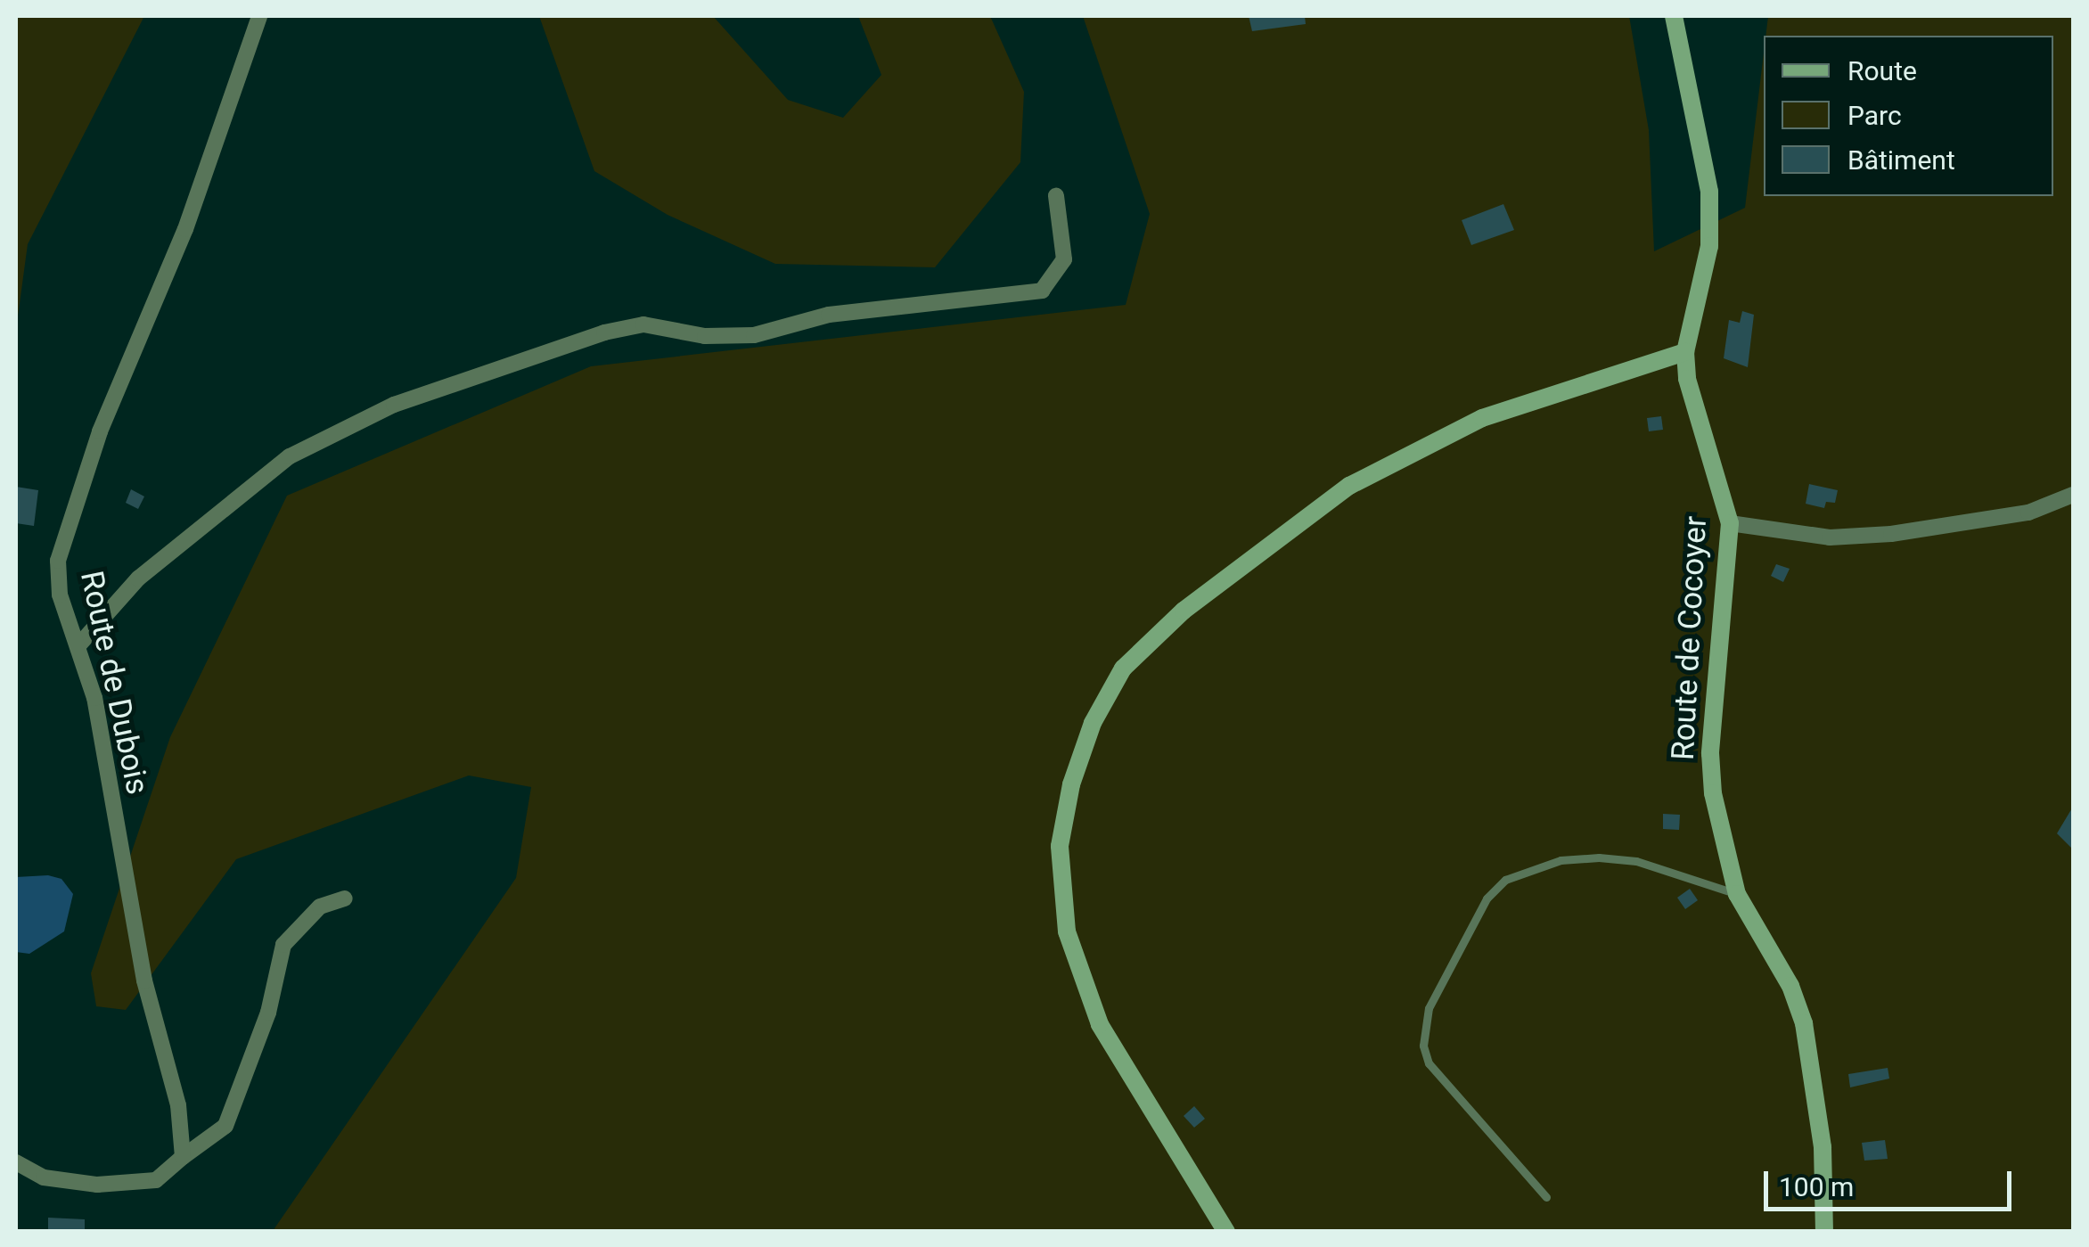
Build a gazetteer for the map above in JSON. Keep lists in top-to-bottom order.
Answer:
{
  "streets": {
    "main road": ["Route de Cocoyer"],
    "street": ["Route de Dubois"]
  },
  "legend": ["Route", "Parc", "Bâtiment"],
  "scale_bar": "100 m"
}
